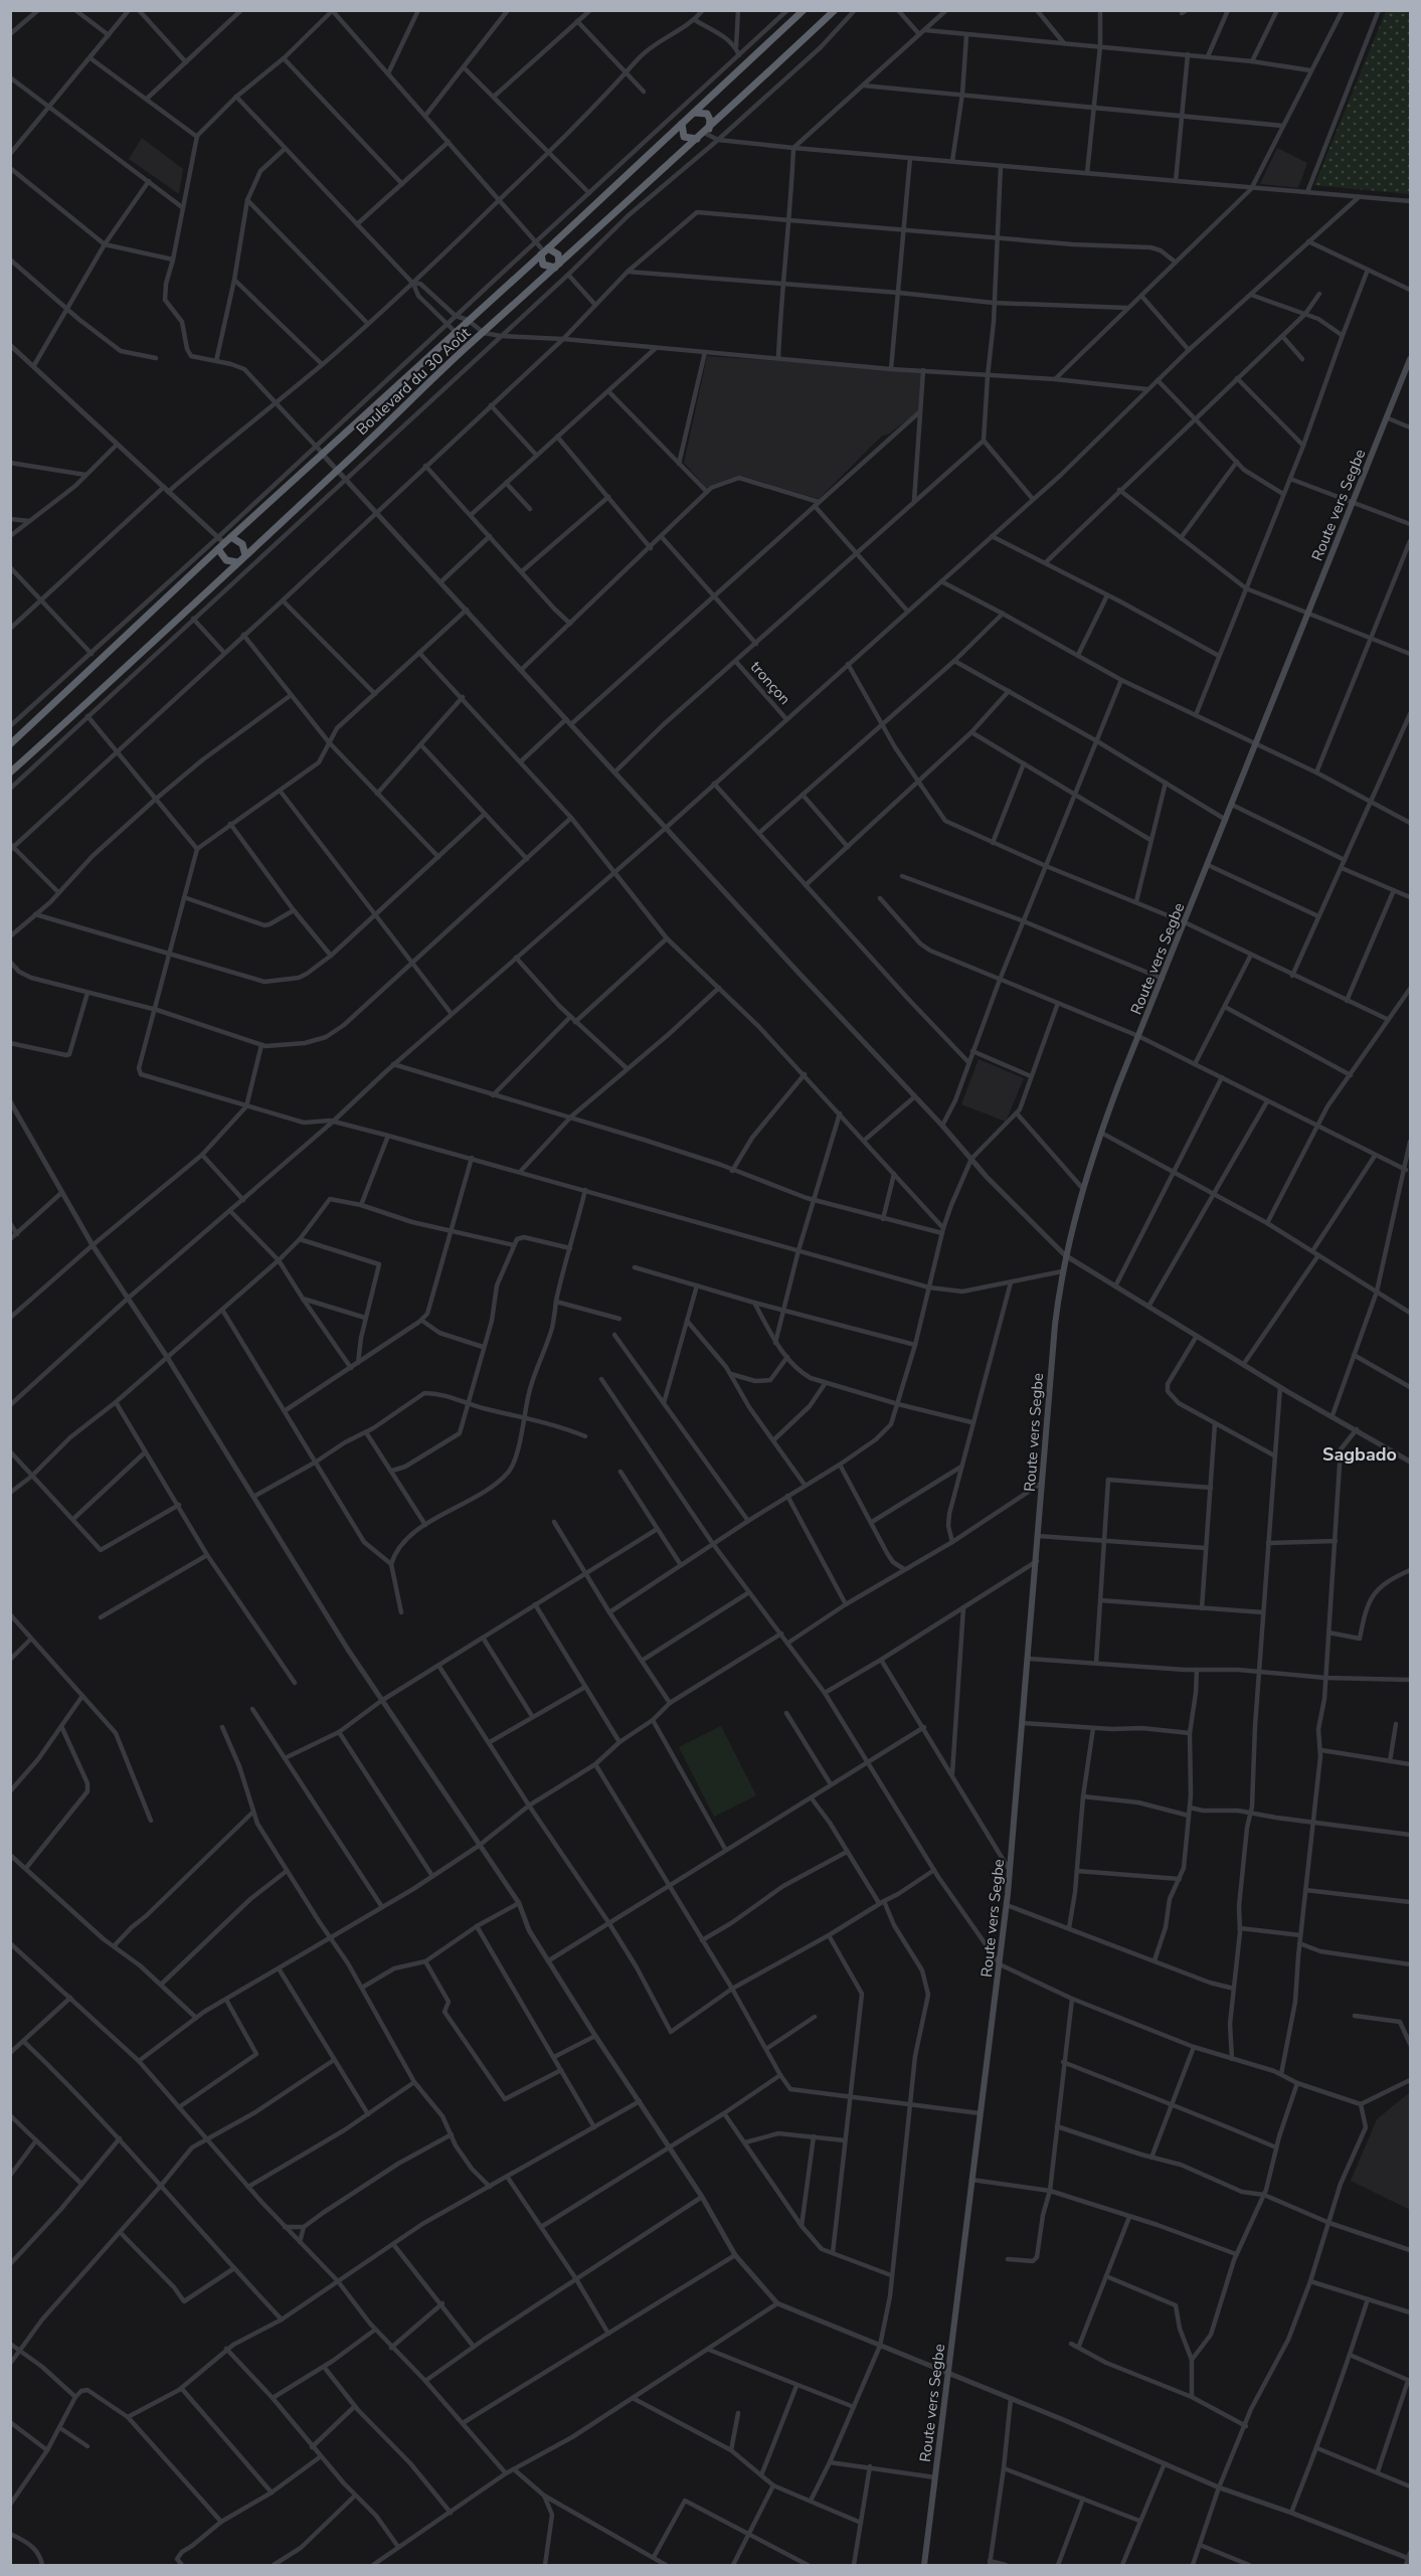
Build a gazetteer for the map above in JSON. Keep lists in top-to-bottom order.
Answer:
{
  "streets": {
    "highway": ["Boulevard du 30 Août"],
    "main road": ["Route vers Segbe"],
    "street": ["tronçon"]
  },
  "districts": ["Sagbado"]
}
